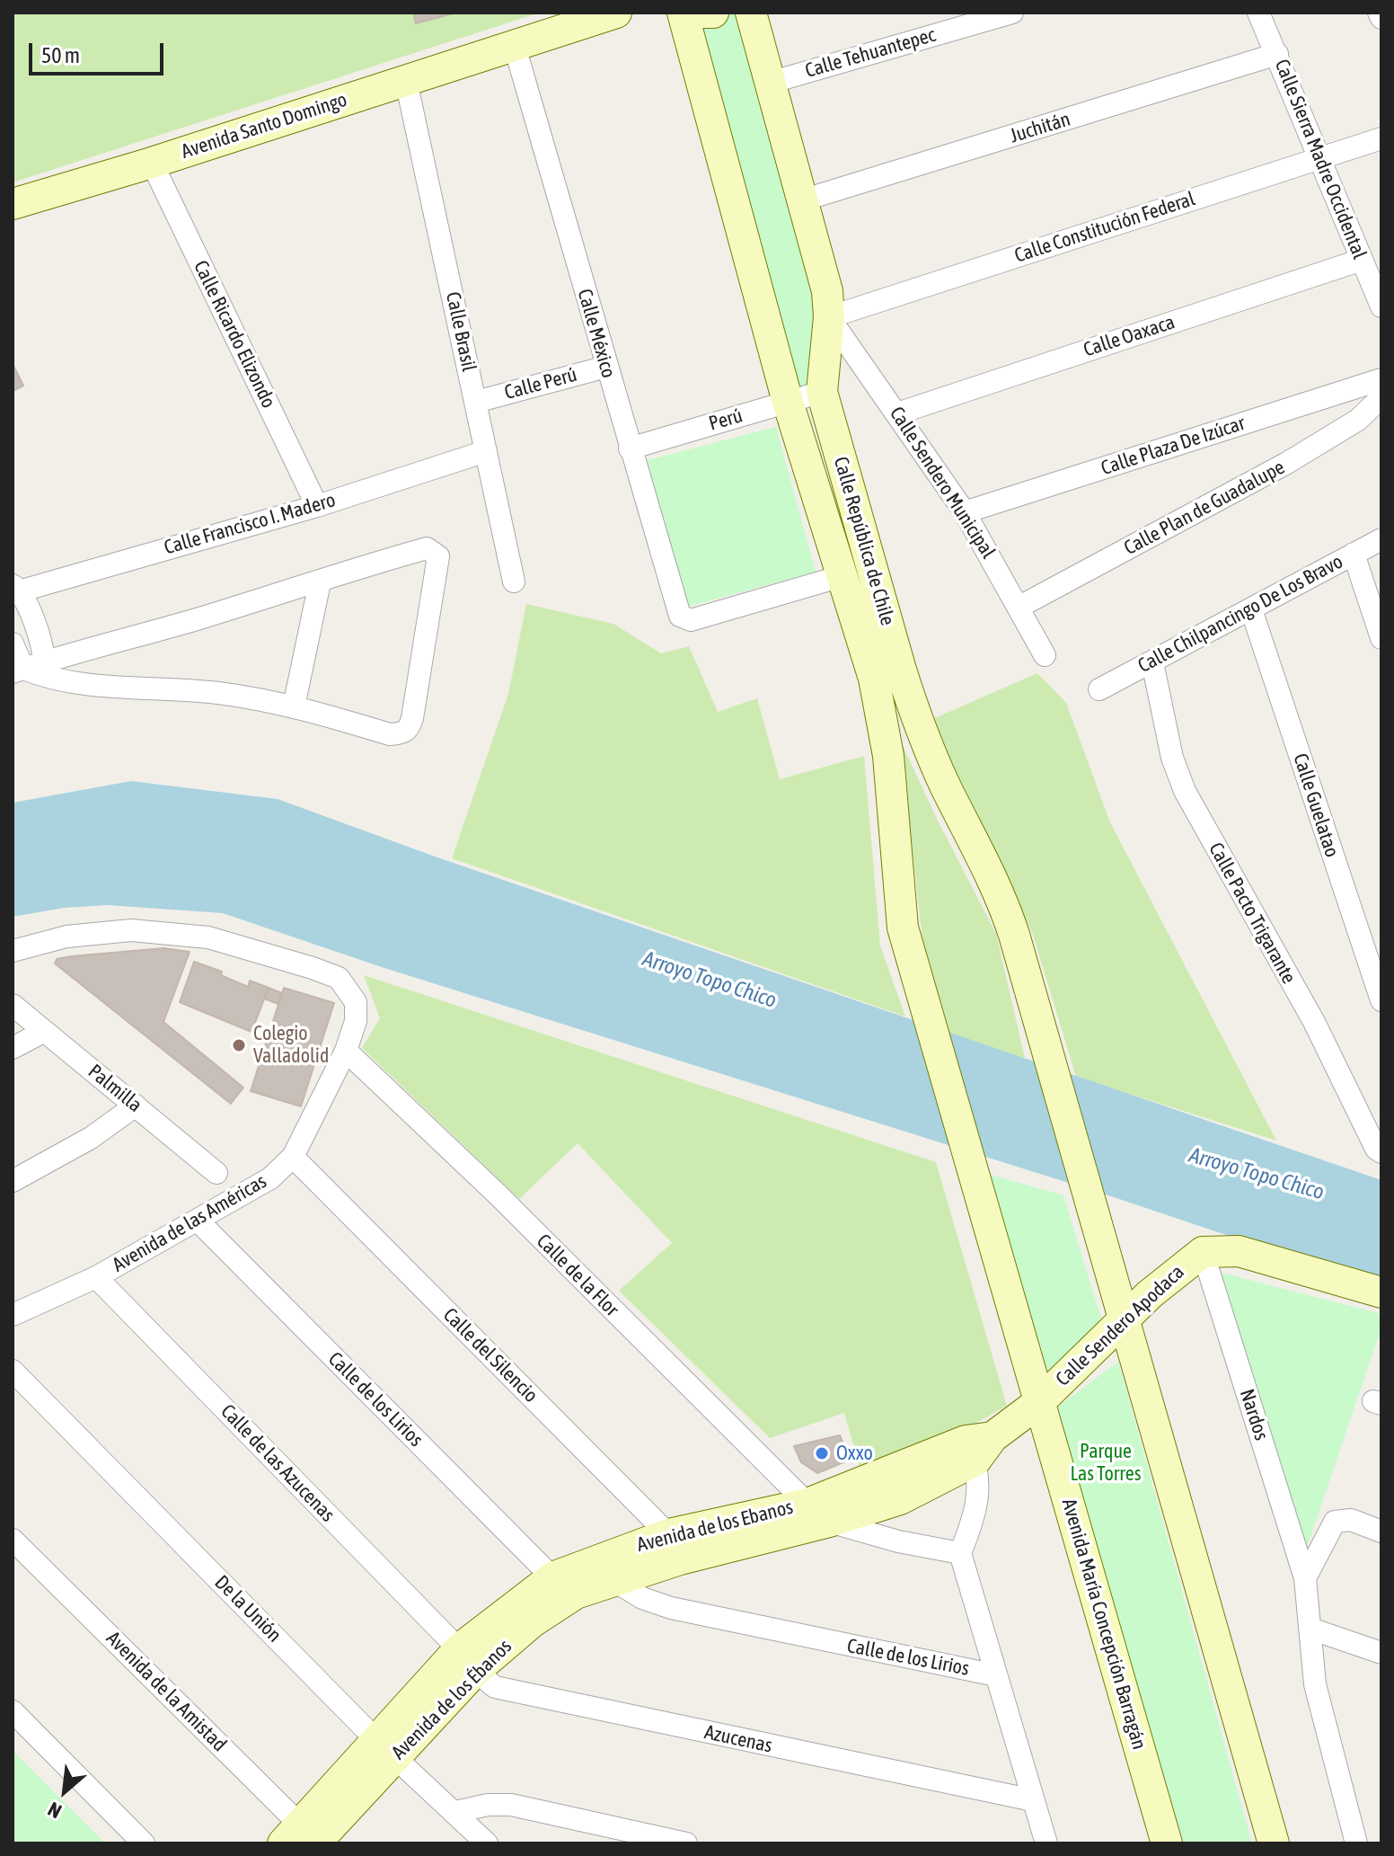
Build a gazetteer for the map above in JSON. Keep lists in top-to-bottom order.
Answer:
{
  "streets": {
    "street": [
      "Calle Tehuantepec",
      "Avenida Santo Domingo",
      "Juchitán",
      "Calle Sierra Madre Occidental",
      "Calle Constitución Federal",
      "Calle Brasil",
      "Calle México",
      "Calle Ricardo Elizondo",
      "Calle Oaxaca",
      "Calle Perú",
      "Perú",
      "Calle Plaza De Izúcar",
      "Calle Sendero Municipal",
      "Calle Plan de Guadalupe",
      "Calle Francisco I. Madero",
      "Calle República de Chile",
      "Calle Chilpancingo De Los Bravo",
      "Calle Guelatao",
      "Calle Pacto Trigarante",
      "Palmilla",
      "Avenida de las Américas",
      "Calle de la Flor",
      "Calle Sendero Apodaca",
      "Calle del Silencio",
      "Calle de los Lirios",
      "Nardos",
      "Calle de las Azucenas",
      "Avenida de los Ebanos",
      "De la Unión",
      "Avenida María Concepción Barragán",
      "Avenida de la Amistad",
      "Avenida de los Ébanos",
      "Azucenas"
    ]
  },
  "crossings": [
    ["Calle Tehuantepec", "Calle República de Chile"],
    ["Avenida Santo Domingo", "Calle Brasil"],
    ["Avenida Santo Domingo", "Calle México"],
    ["Avenida Santo Domingo", "Calle Ricardo Elizondo"],
    ["Juchitán", "Calle Sierra Madre Occidental"],
    ["Juchitán", "Calle República de Chile"],
    ["Calle Sierra Madre Occidental", "Calle Constitución Federal"],
    ["Calle Sierra Madre Occidental", "Calle Oaxaca"],
    ["Calle Constitución Federal", "Calle Sendero Municipal"],
    ["Calle Constitución Federal", "Calle República de Chile"],
    ["Calle Brasil", "Calle Perú"],
    ["Calle Brasil", "Calle Francisco I. Madero"],
    ["Calle México", "Calle Perú"],
    ["Calle México", "Perú"],
    ["Calle México", "Calle República de Chile"],
    ["Calle Ricardo Elizondo", "Calle Francisco I. Madero"],
    ["Calle Oaxaca", "Calle Sendero Municipal"],
    ["Perú", "Calle República de Chile"],
    ["Calle Plaza De Izúcar", "Calle Sendero Municipal"],
    ["Calle Sendero Municipal", "Calle Plan de Guadalupe"],
    ["Calle Sendero Municipal", "Calle República de Chile"],
    ["Calle República de Chile", "Calle Sendero Apodaca"],
    ["Calle República de Chile", "Avenida María Concepción Barragán"],
    ["Calle Chilpancingo De Los Bravo", "Calle Guelatao"],
    ["Calle Chilpancingo De Los Bravo", "Calle Pacto Trigarante"],
    ["Avenida de las Américas", "Calle de la Flor"],
    ["Avenida de las Américas", "Calle del Silencio"],
    ["Avenida de las Américas", "Calle de los Lirios"],
    ["Avenida de las Américas", "Calle de las Azucenas"],
    ["Calle de la Flor", "Avenida de los Ébanos"],
    ["Calle Sendero Apodaca", "Nardos"],
    ["Calle Sendero Apodaca", "Avenida María Concepción Barragán"],
    ["Calle del Silencio", "Avenida de los Ebanos"],
    ["Calle del Silencio", "Avenida de los Ébanos"],
    ["Calle de los Lirios", "Avenida de los Ebanos"],
    ["Calle de los Lirios", "Avenida de los Ébanos"],
    ["Calle de las Azucenas", "Avenida de los Ebanos"],
    ["Calle de las Azucenas", "Avenida de los Ébanos"],
    ["Calle de las Azucenas", "Azucenas"],
    ["Avenida de los Ebanos", "Avenida de los Ébanos"],
    ["Avenida de los Ebanos", "Azucenas"],
    ["De la Unión", "Avenida de los Ébanos"],
    ["Avenida de la Amistad", "Avenida de los Ébanos"],
    ["Avenida de los Ébanos", "Azucenas"]
  ],
  "water": ["Arroyo Topo Chico"],
  "parks": ["Parque Las Torres"],
  "places": ["Colegio Valladolid", "Oxxo"],
  "scale_bar": "50 m",
  "north": "bottom left"
}
